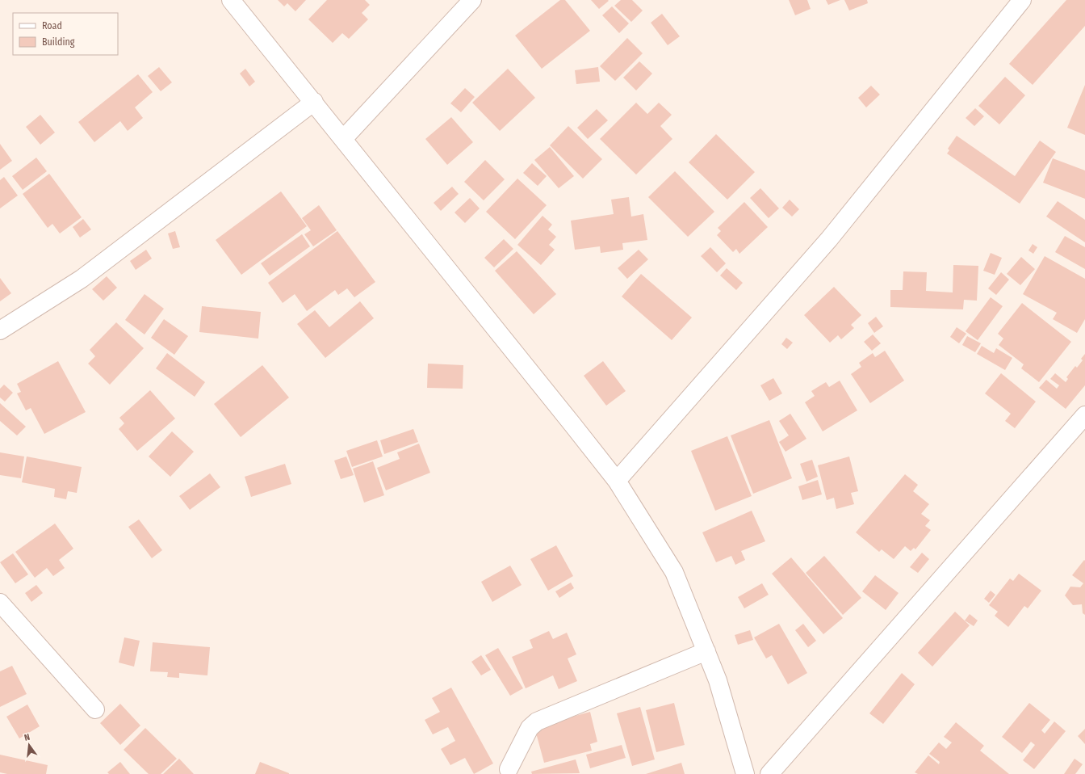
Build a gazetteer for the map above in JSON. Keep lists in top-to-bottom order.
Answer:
{
  "legend": ["Road", "Building"],
  "north": "top"
}
